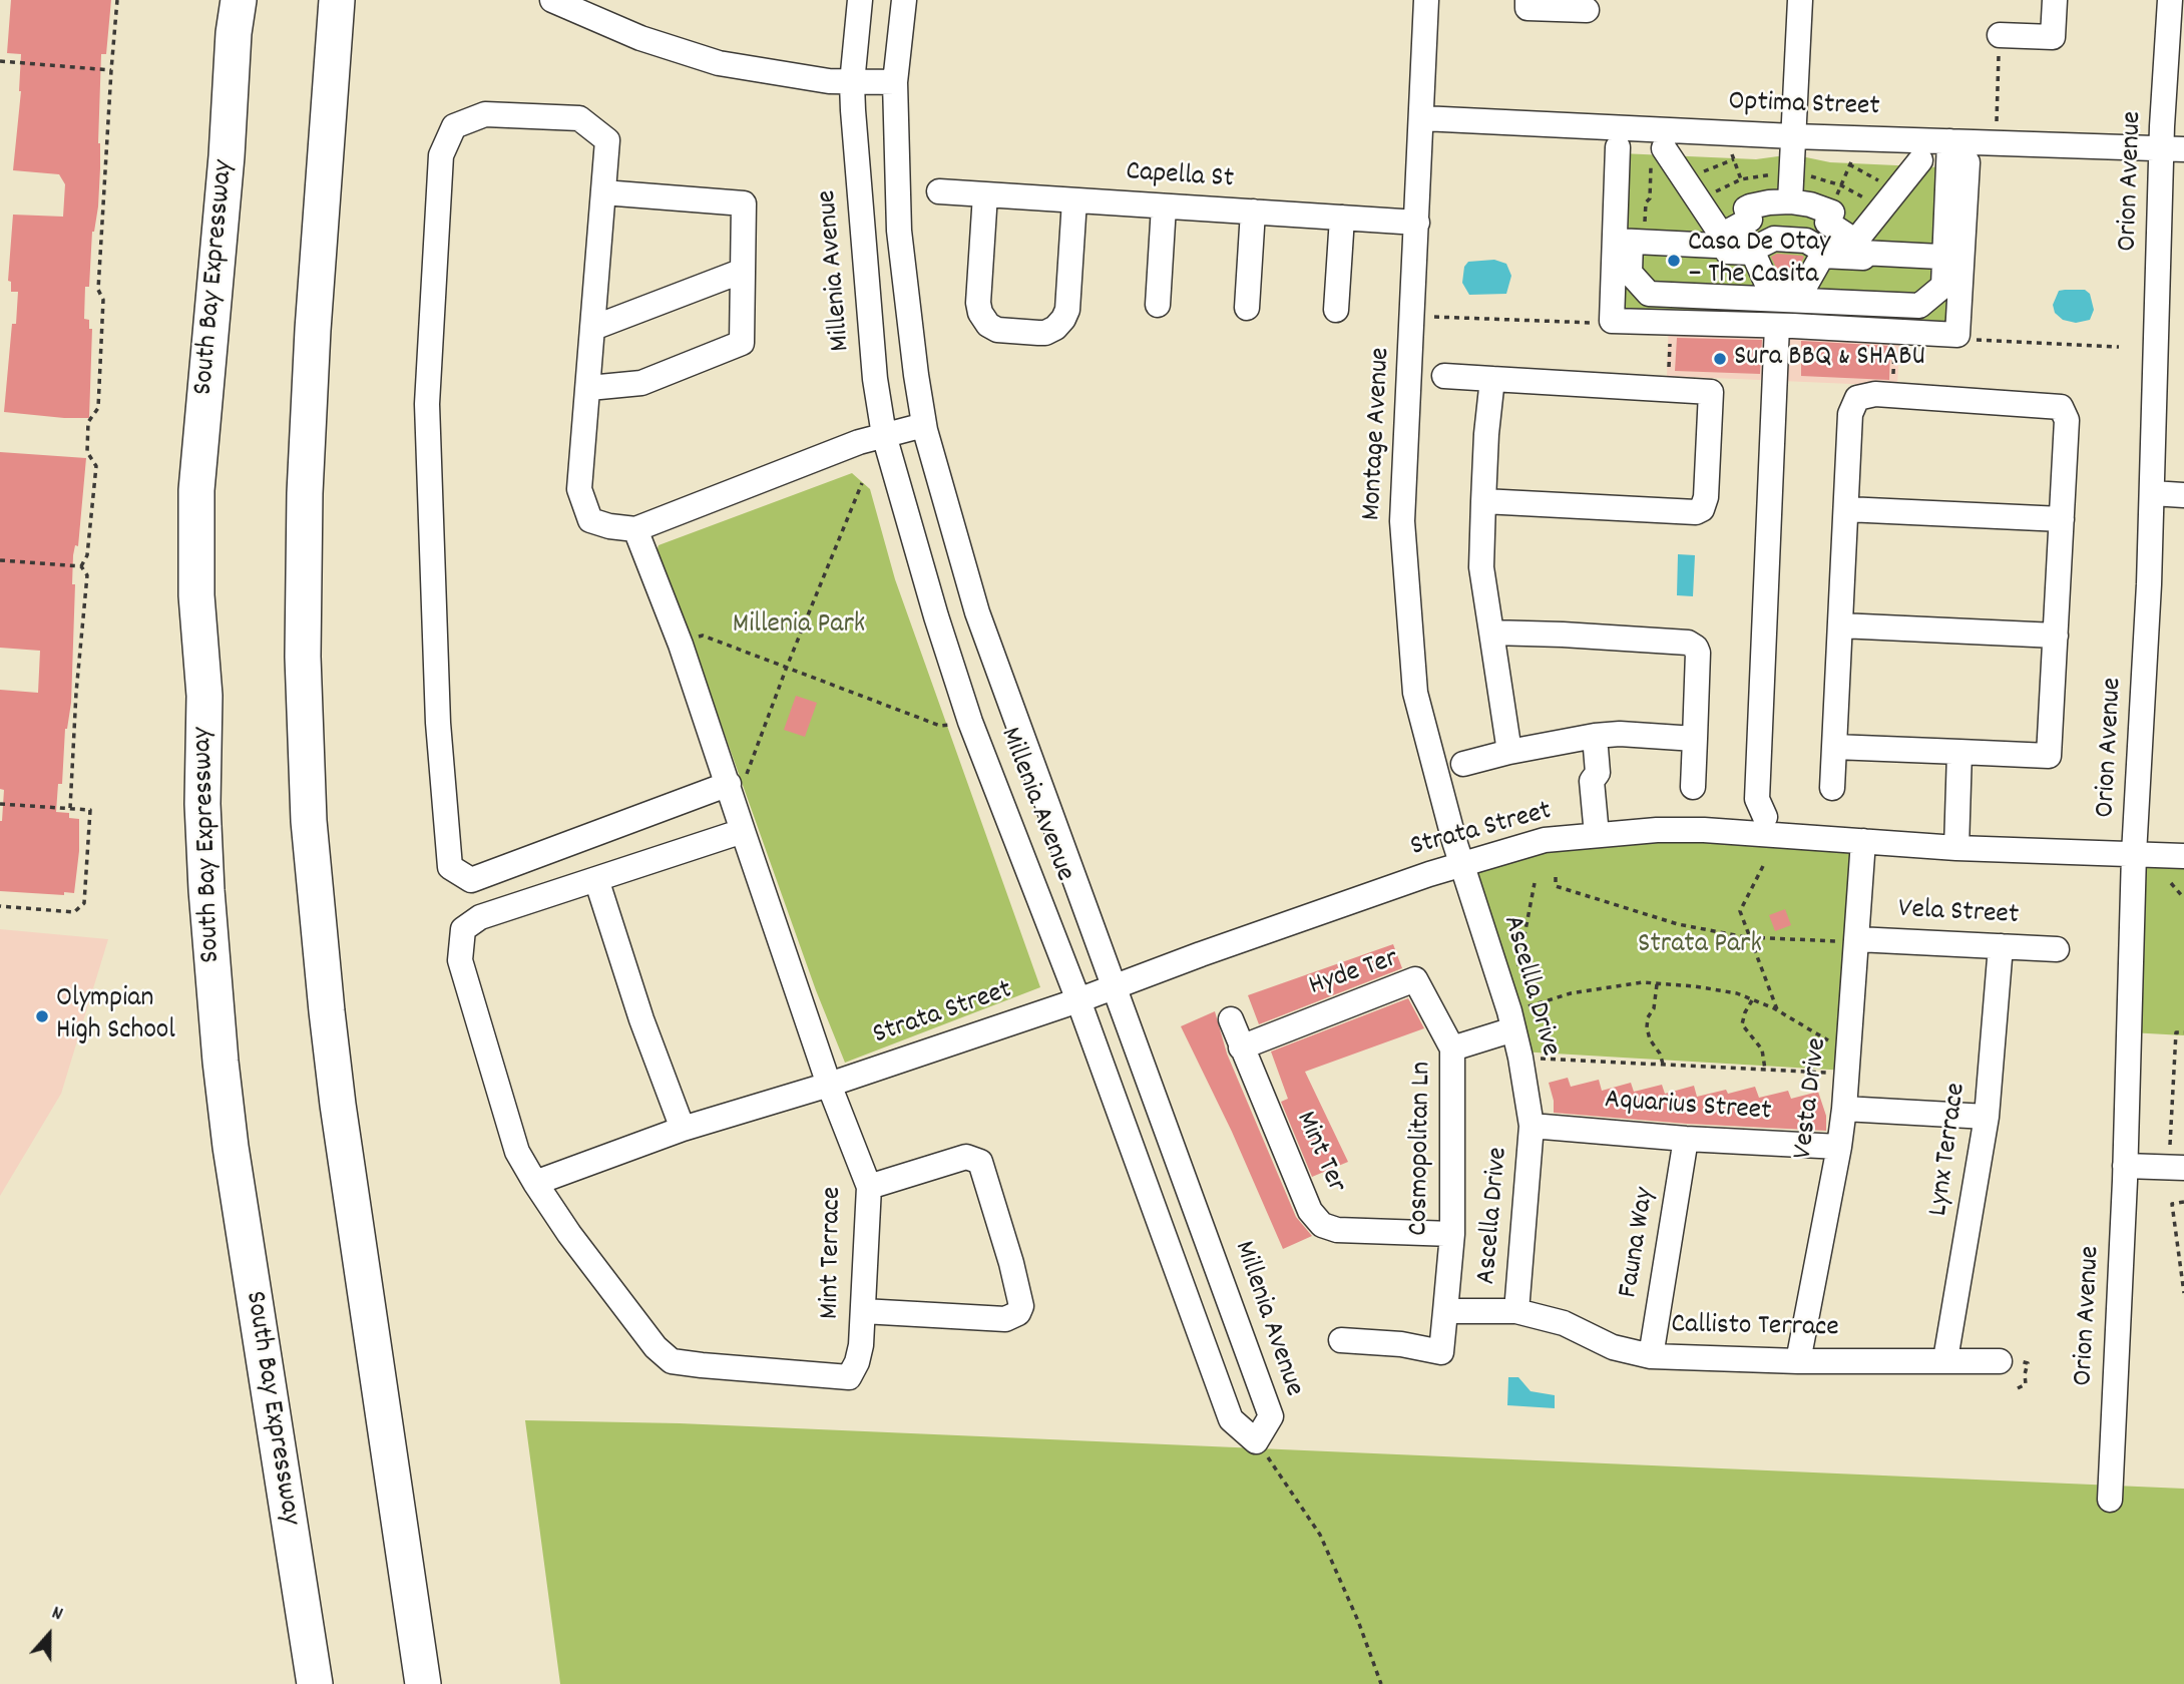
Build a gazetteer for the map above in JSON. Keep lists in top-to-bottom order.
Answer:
{
  "streets": {
    "highway": ["South Bay Expressway"],
    "street": [
      "Optima Street",
      "Capella St",
      "Orion Avenue",
      "Millenia Avenue",
      "Montage Avenue",
      "Strata Street",
      "Vela Street",
      "Hyde Ter",
      "Ascellla Drive",
      "Vesta Drive",
      "Aquarius Street",
      "Cosmopolitan Ln",
      "Lynx Terrace",
      "Mint Ter",
      "Ascella Drive",
      "Fauna Way",
      "Mint Terrace",
      "Callisto Terrace"
    ]
  },
  "crossings": [
    ["Optima Street", "Orion Avenue"],
    ["Optima Street", "Montage Avenue"],
    ["Capella St", "Montage Avenue"],
    ["Orion Avenue", "Strata Street"],
    ["Millenia Avenue", "Strata Street"],
    ["Montage Avenue", "Strata Street"],
    ["Montage Avenue", "Ascellla Drive"],
    ["Strata Street", "Ascellla Drive"],
    ["Strata Street", "Vesta Drive"],
    ["Strata Street", "Mint Terrace"],
    ["Vela Street", "Vesta Drive"],
    ["Vela Street", "Lynx Terrace"],
    ["Hyde Ter", "Cosmopolitan Ln"],
    ["Hyde Ter", "Mint Ter"],
    ["Ascellla Drive", "Aquarius Street"],
    ["Ascellla Drive", "Cosmopolitan Ln"],
    ["Ascellla Drive", "Ascella Drive"],
    ["Vesta Drive", "Aquarius Street"],
    ["Vesta Drive", "Callisto Terrace"],
    ["Aquarius Street", "Ascella Drive"],
    ["Aquarius Street", "Fauna Way"],
    ["Cosmopolitan Ln", "Mint Ter"],
    ["Lynx Terrace", "Callisto Terrace"],
    ["Ascella Drive", "Callisto Terrace"],
    ["Fauna Way", "Callisto Terrace"]
  ],
  "parks": ["Millenia Park", "Strata Park"],
  "places": ["Casa De Otay – The Casita", "Sura BBQ & SHABU", "Olympian High School"],
  "north": "top"
}
